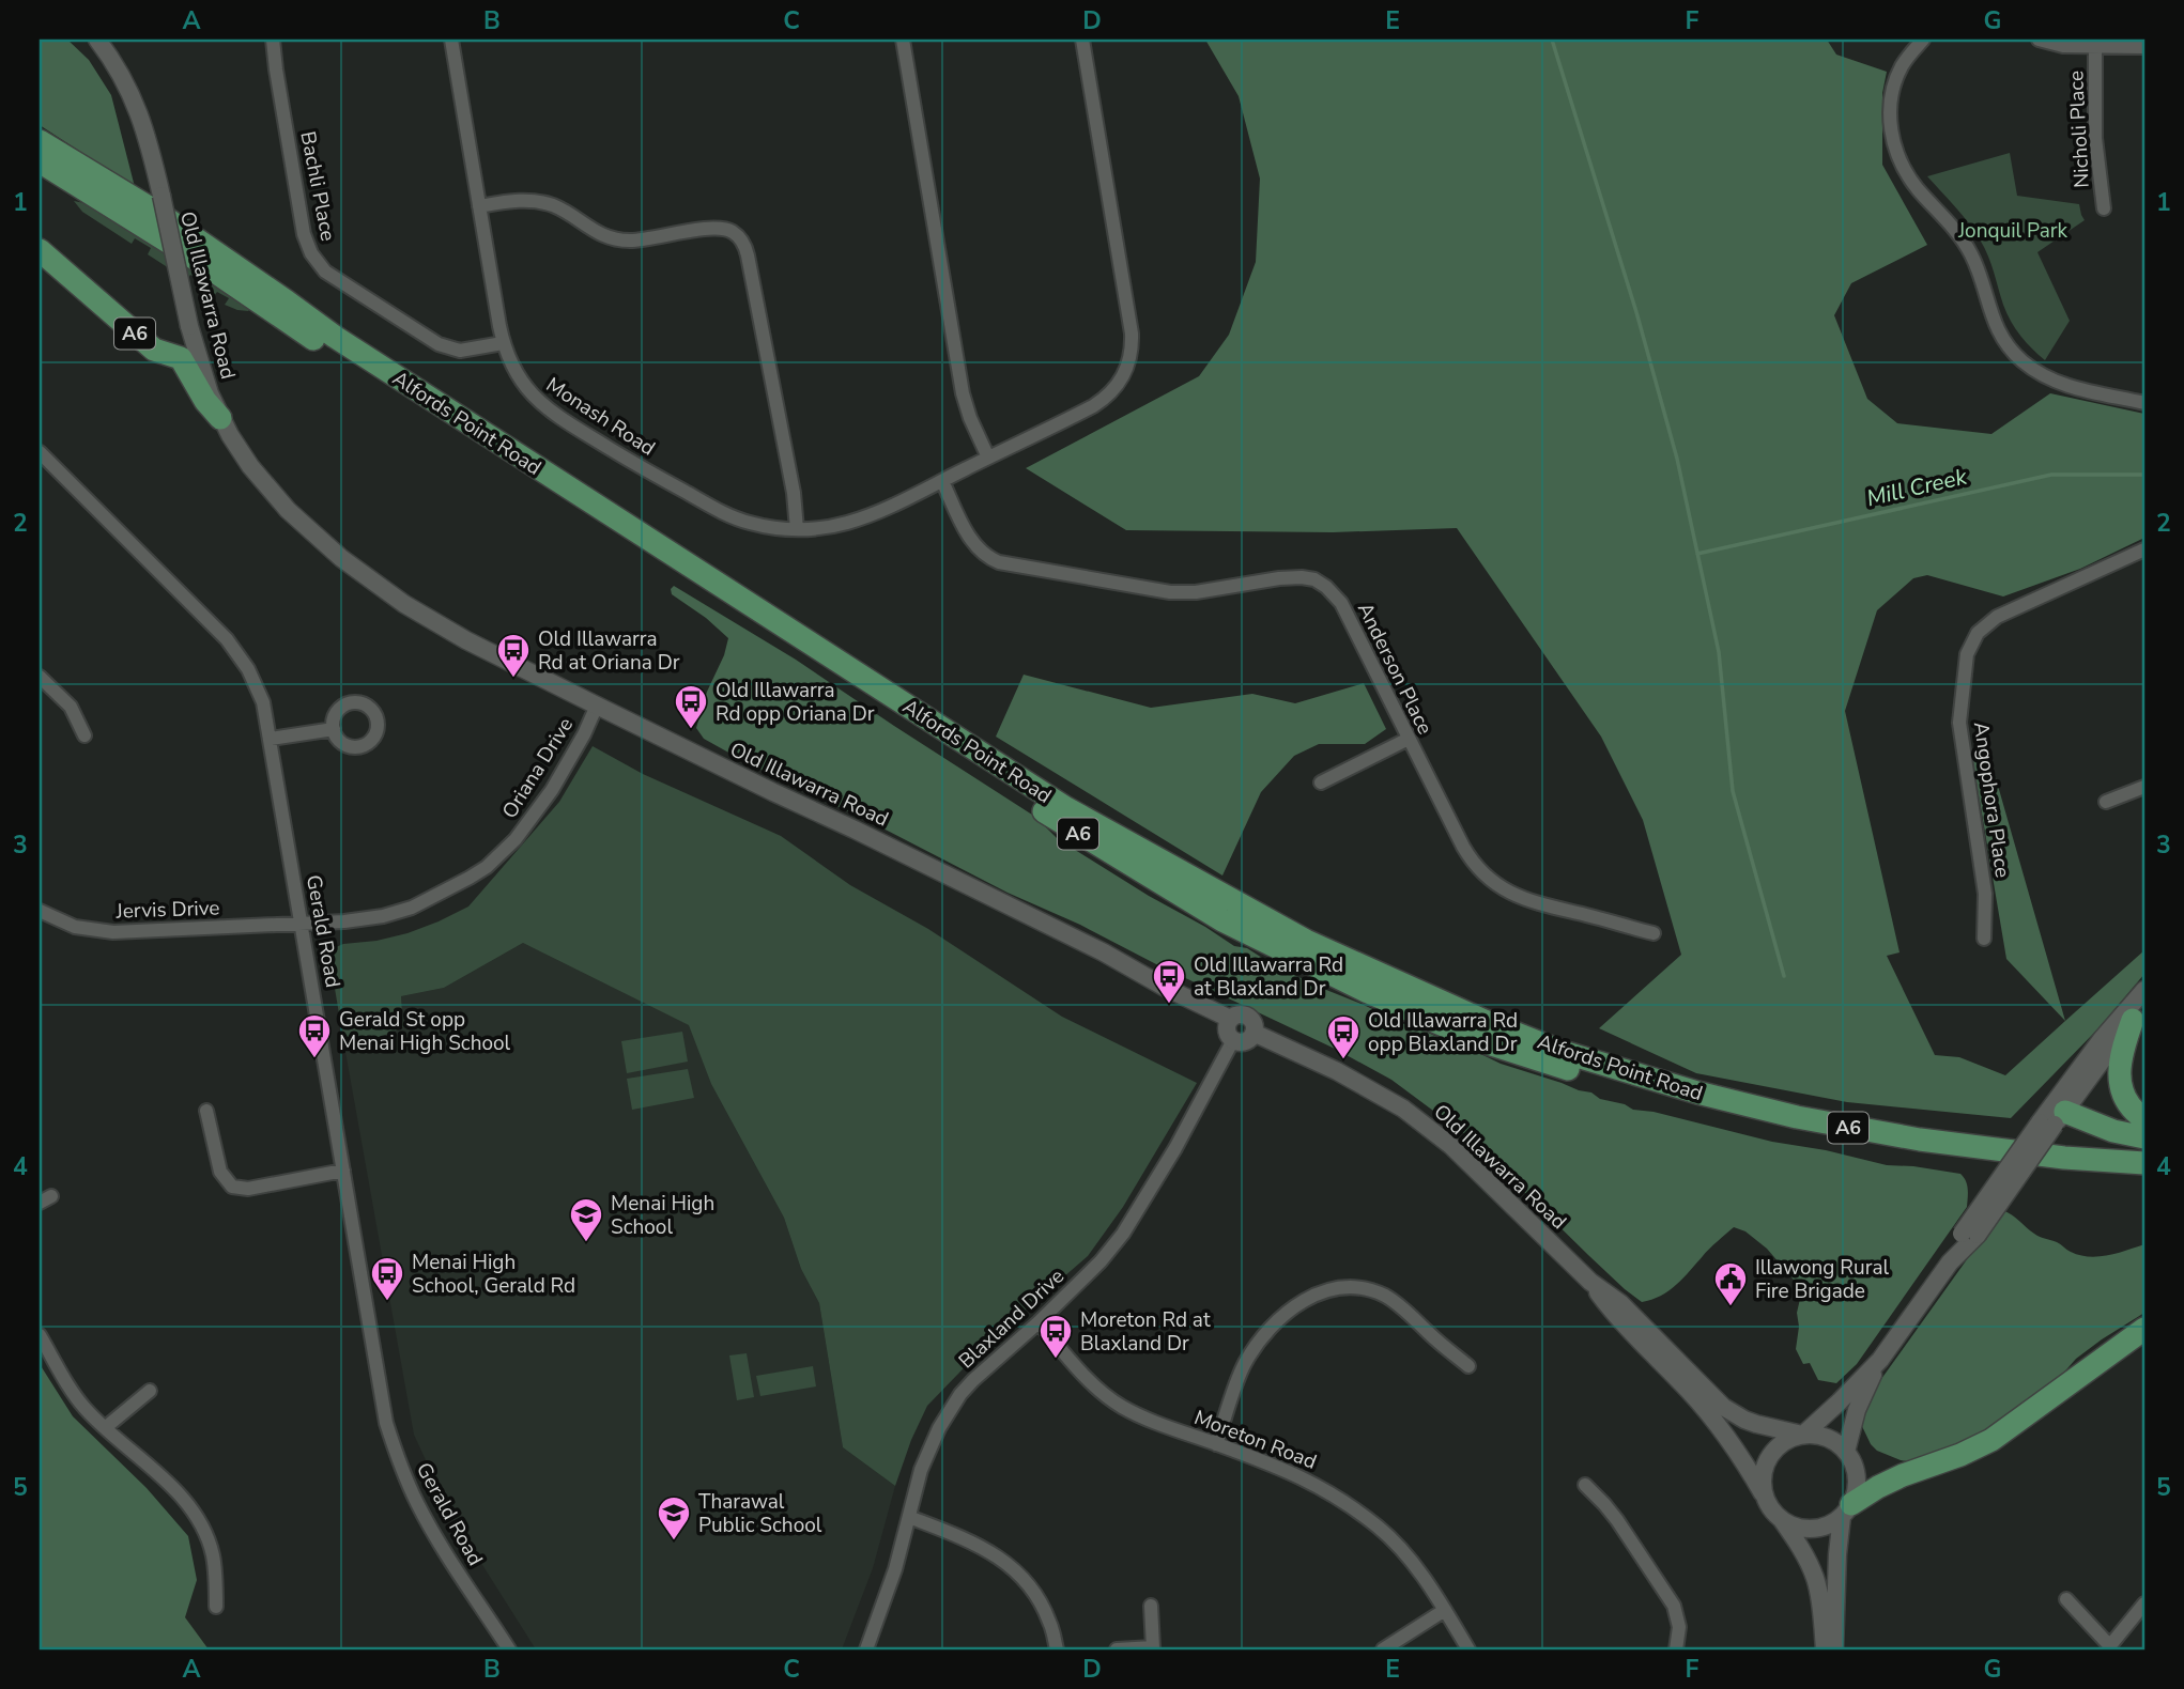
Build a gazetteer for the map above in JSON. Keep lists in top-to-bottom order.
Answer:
{
  "streets": {
    "highway": ["A6", "Alfords Point Road"],
    "street": [
      "Nicholi Place",
      "Bachli Place",
      "Old Illawarra Road",
      "Monash Road",
      "Anderson Place",
      "Oriana Drive",
      "Angophora Place",
      "Jervis Drive",
      "Gerald Road",
      "Blaxland Drive",
      "Moreton Road"
    ]
  },
  "crossings": [
    ["Bachli Place", "Monash Road"],
    ["Old Illawarra Road", "A6"],
    ["Old Illawarra Road", "Oriana Drive"],
    ["Old Illawarra Road", "Blaxland Drive"],
    ["Monash Road", "Anderson Place"],
    ["Oriana Drive", "Jervis Drive"],
    ["Oriana Drive", "Gerald Road"],
    ["Jervis Drive", "Gerald Road"],
    ["Blaxland Drive", "Moreton Road"]
  ],
  "water": ["Mill Creek"],
  "parks": ["Jonquil Park"],
  "places": {
    "bus stop": [
      "Old Illawarra Rd at Oriana Dr",
      "Old Illawarra Rd opp Oriana Dr",
      "Old Illawarra Rd at Blaxland Dr",
      "Gerald St opp Menai High School",
      "Old Illawarra Rd opp Blaxland Dr",
      "Menai High School, Gerald Rd",
      "Moreton Rd at Blaxland Dr"
    ],
    "school or university": ["Menai High School", "Tharawal Public School"],
    "public building": ["Illawong Rural Fire Brigade"]
  },
  "grid": {
    "columns": [
      "A",
      "B",
      "C",
      "D",
      "E",
      "F",
      "G"
    ],
    "rows": [
      "1",
      "2",
      "3",
      "4",
      "5"
    ]
  }
}
